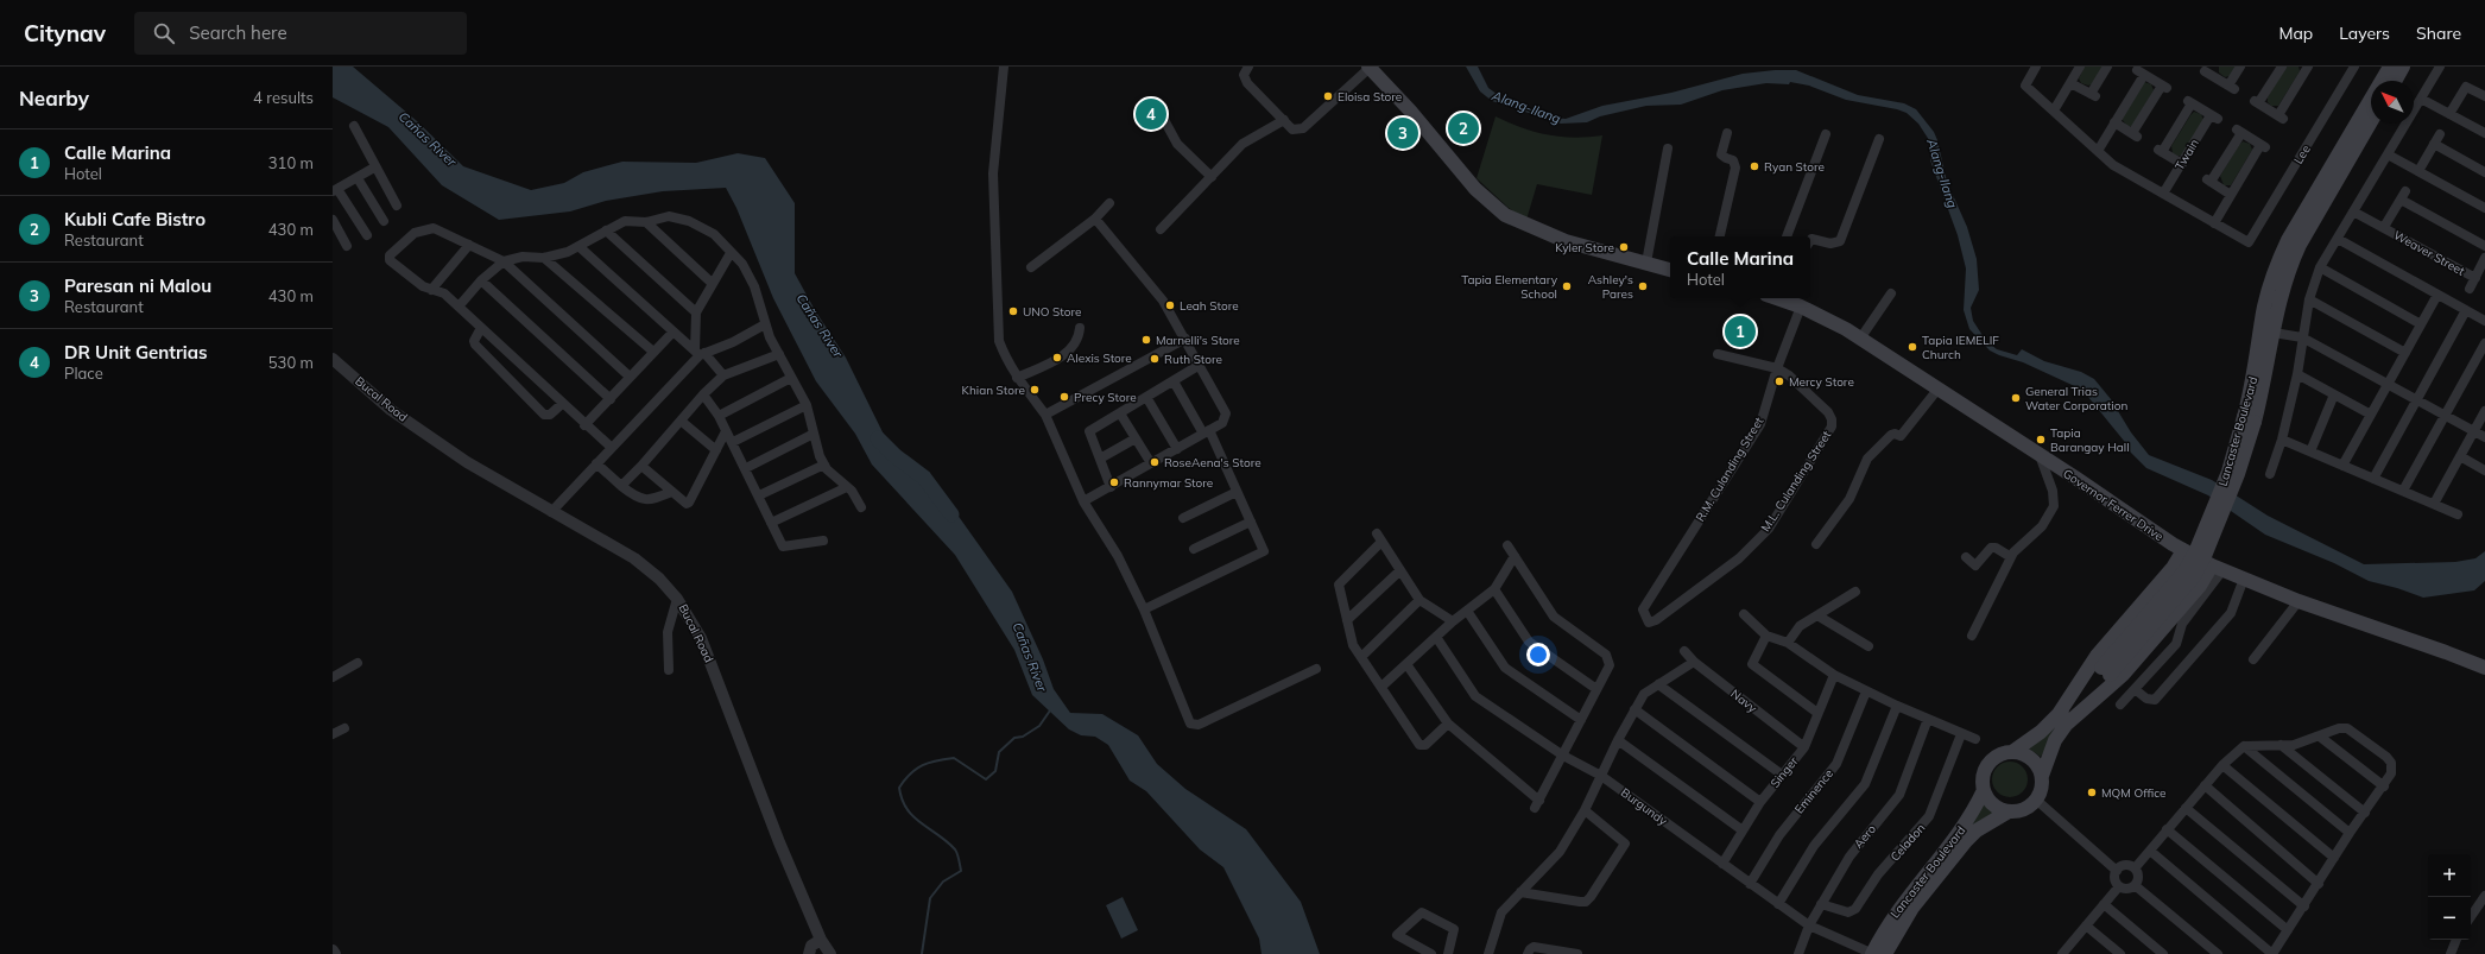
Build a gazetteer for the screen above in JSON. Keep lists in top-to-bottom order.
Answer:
{
  "streets": {
    "main road": ["Lancaster Boulevard", "Governor Ferrer Drive"],
    "street": [
      "Twain",
      "Lee",
      "Weaver Street",
      "Bucal Road",
      "R.M. Culanding Street",
      "M.L. Culanding Street",
      "Navy",
      "Singer",
      "Eminence",
      "Burgundy",
      "Aero",
      "Celadon"
    ]
  },
  "crossings": [
    ["Lancaster Boulevard", "Burgundy"],
    ["R.M. Culanding Street", "M.L. Culanding Street"],
    ["R.M. Culanding Street", "Governor Ferrer Drive"],
    ["Navy", "Singer"],
    ["Singer", "Burgundy"],
    ["Eminence", "Burgundy"],
    ["Burgundy", "Aero"],
    ["Aero", "Celadon"]
  ],
  "water": ["Alang-Ilang", "Cañas River"],
  "places": [
    "Eloisa Store",
    "Ryan Store",
    "Kyler Store",
    "Tapia Elementary School",
    "Ashley's Pares",
    "Leah Store",
    "UNO Store",
    "Marnelli's Store",
    "Tapia IEMELIF Church",
    "Alexis Store",
    "Ruth Store",
    "Mercy Store",
    "Khian Store",
    "Precy Store",
    "General Trias Water Corporation",
    "Tapia Barangay Hall",
    "RoseAena's Store",
    "Rannymar Store",
    "MQM Office"
  ],
  "north": "top left",
  "page": {
    "header": "Citynav",
    "search": "Search here",
    "nav": ["Map", "Layers", "Share"],
    "heading": ["Nearby", "4 results"],
    "pins": [
      "4",
      "2",
      "3",
      "1"
    ],
    "list": [
      {
        "mark": "1",
        "name": "Calle Marina",
        "note": "Hotel",
        "value": "310 m"
      },
      {
        "mark": "2",
        "name": "Kubli Cafe Bistro",
        "note": "Restaurant",
        "value": "430 m"
      },
      {
        "mark": "3",
        "name": "Paresan ni Malou",
        "note": "Restaurant",
        "value": "430 m"
      },
      {
        "mark": "4",
        "name": "DR Unit Gentrias",
        "note": "Place",
        "value": "530 m"
      }
    ],
    "popup": ["Calle Marina", "Hotel"],
    "map_buttons": ["+", "−"]
  }
}
